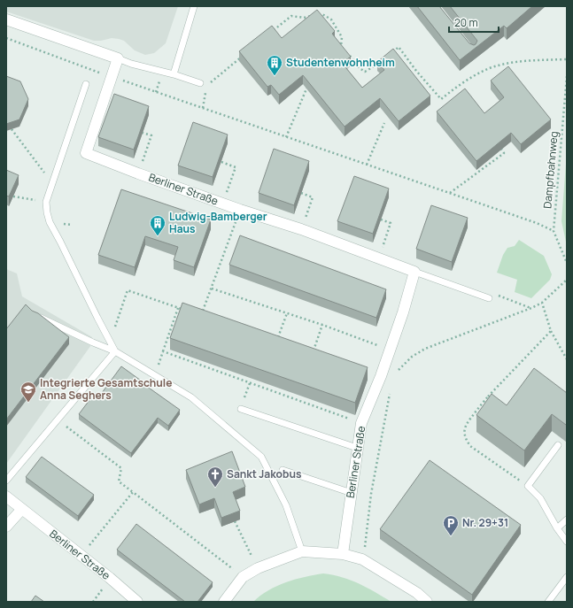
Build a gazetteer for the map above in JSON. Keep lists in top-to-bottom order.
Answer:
{
  "streets": {
    "street": ["Berliner Straße"],
    "path": ["Dampfbahnweg"]
  },
  "places": {
    "building": ["Studentenwohnheim", "Ludwig-Bamberger Haus"],
    "school or university": ["Integrierte Gesamtschule Anna Seghers"],
    "church": ["Sankt Jakobus"],
    "parking": ["Nr. 29+31"]
  },
  "scale_bar": "20 m"
}
